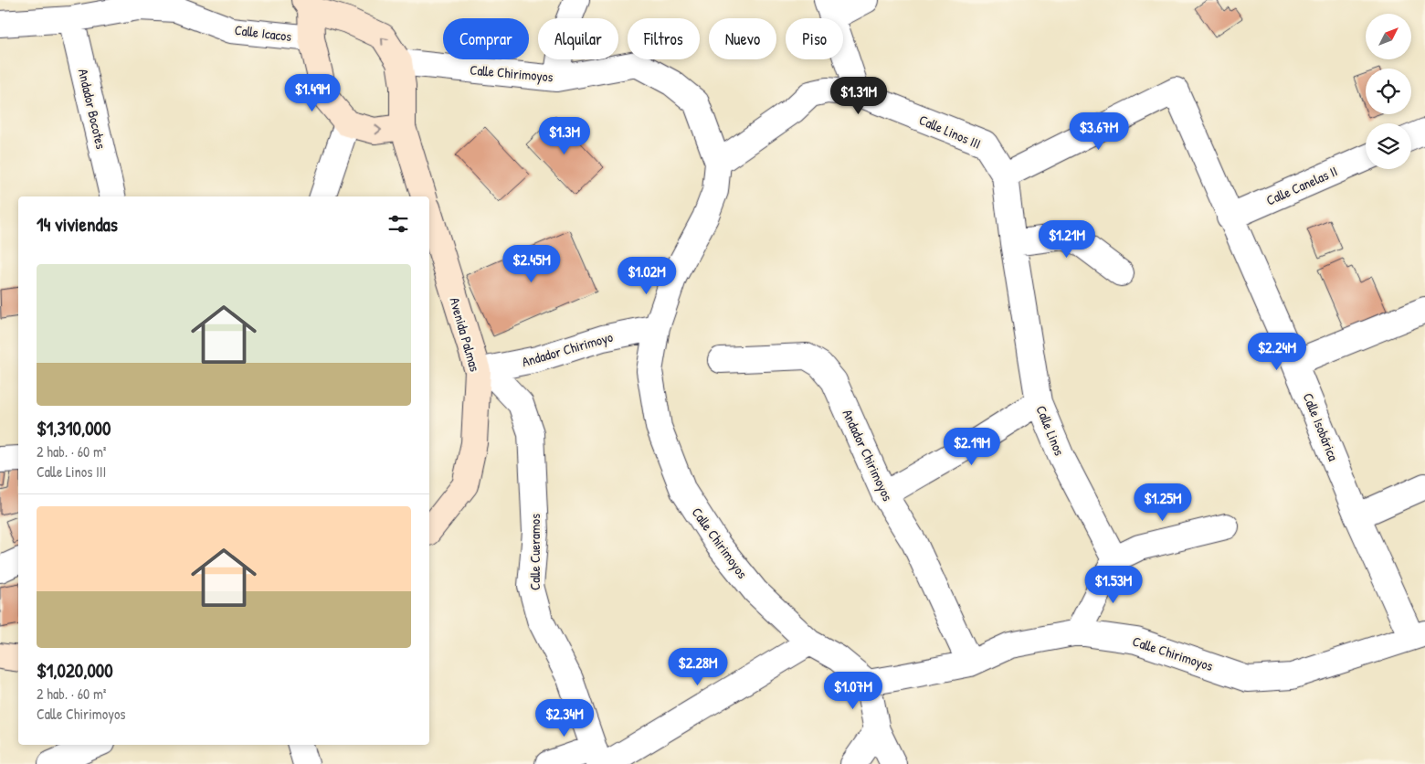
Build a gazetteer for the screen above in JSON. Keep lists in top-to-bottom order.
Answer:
{
  "streets": {
    "main road": ["Avenida Palmas"],
    "street": [
      "Calle Icacos",
      "Calle Chirimoyos",
      "Andador Bocotes",
      "Calle Linos III",
      "Calle Canelas II",
      "Andador Chirimoyo",
      "Calle Isobárica",
      "Calle Linos",
      "Andador Chirimoyos",
      "Calle Cueramos"
    ]
  },
  "crossings": [
    ["Calle Icacos", "Andador Bocotes"],
    ["Calle Chirimoyos", "Calle Linos III"],
    ["Calle Chirimoyos", "Andador Chirimoyo"],
    ["Calle Chirimoyos", "Calle Isobárica"],
    ["Calle Chirimoyos", "Andador Chirimoyos"],
    ["Calle Linos III", "Calle Isobárica"],
    ["Calle Linos III", "Calle Linos"],
    ["Calle Canelas II", "Calle Isobárica"],
    ["Avenida Palmas", "Andador Chirimoyo"],
    ["Avenida Palmas", "Calle Cueramos"],
    ["Andador Chirimoyo", "Calle Cueramos"],
    ["Calle Isobárica", "Calle Linos"]
  ],
  "north": "top right",
  "page": {
    "chip": [
      "Comprar",
      "Alquilar",
      "Filtros",
      "Nuevo",
      "Piso"
    ],
    "price": [
      "$1.49M",
      "$1.31M",
      "$3.67M",
      "$1.3M",
      "$1.21M",
      "$2.45M",
      "$1.02M",
      "$2.24M",
      "$2.19M",
      "$1.25M",
      "$1.53M",
      "$2.28M",
      "$1.07M",
      "$2.34M"
    ],
    "heading": "14 viviendas",
    "list": [
      {
        "name": "$1,310,000",
        "note": "2 hab. · 60 m² · Calle Linos III"
      },
      {
        "name": "$1,020,000",
        "note": "2 hab. · 60 m² · Calle Chirimoyos"
      }
    ]
  }
}
